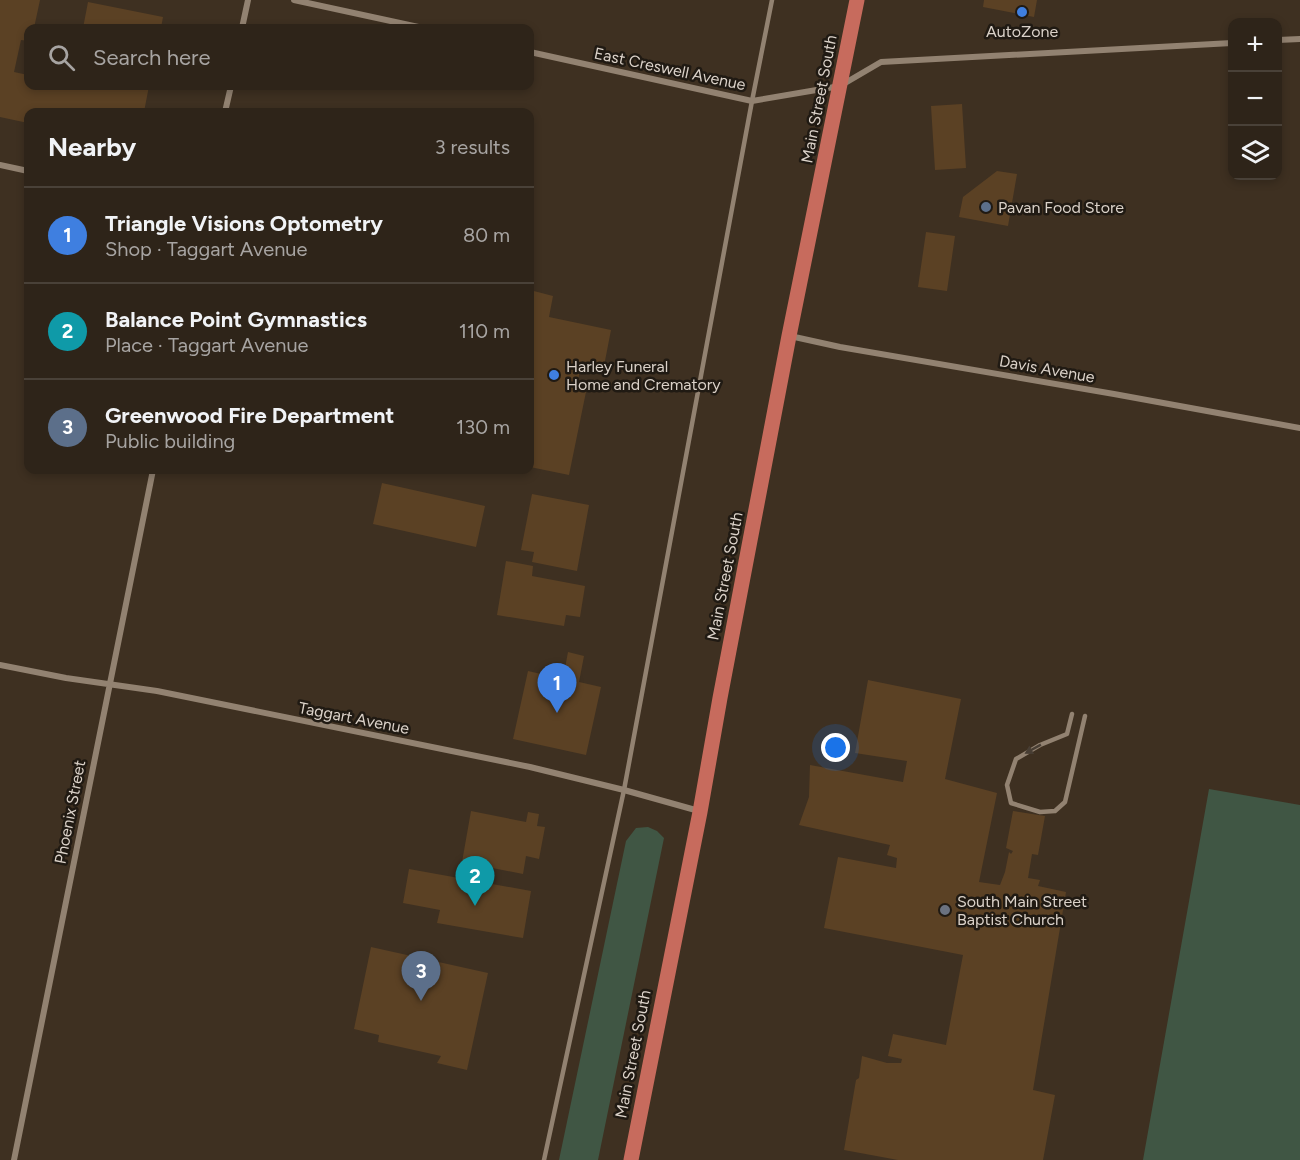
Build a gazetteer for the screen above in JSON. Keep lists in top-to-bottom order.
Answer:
{
  "streets": {
    "main road": ["Main Street South"],
    "street": [
      "East Creswell Avenue",
      "Davis Avenue",
      "Taggart Avenue",
      "Phoenix Street"
    ]
  },
  "crossings": [
    ["East Creswell Avenue", "Main Street South"],
    ["Main Street South", "Davis Avenue"],
    ["Main Street South", "Taggart Avenue"],
    ["Taggart Avenue", "Phoenix Street"]
  ],
  "places": [
    "AutoZone",
    "Pavan Food Store",
    "Harley Funeral Home and Crematory",
    "South Main Street Baptist Church"
  ],
  "page": {
    "map_buttons": ["+", "−"],
    "search": "Search here",
    "heading": ["Nearby", "3 results"],
    "list": [
      {
        "mark": "1",
        "name": "Triangle Visions Optometry",
        "note": "Shop · Taggart Avenue",
        "value": "80 m"
      },
      {
        "mark": "2",
        "name": "Balance Point Gymnastics",
        "note": "Place · Taggart Avenue",
        "value": "110 m"
      },
      {
        "mark": "3",
        "name": "Greenwood Fire Department",
        "note": "Public building",
        "value": "130 m"
      }
    ],
    "pins": ["1", "2", "3"]
  }
}
